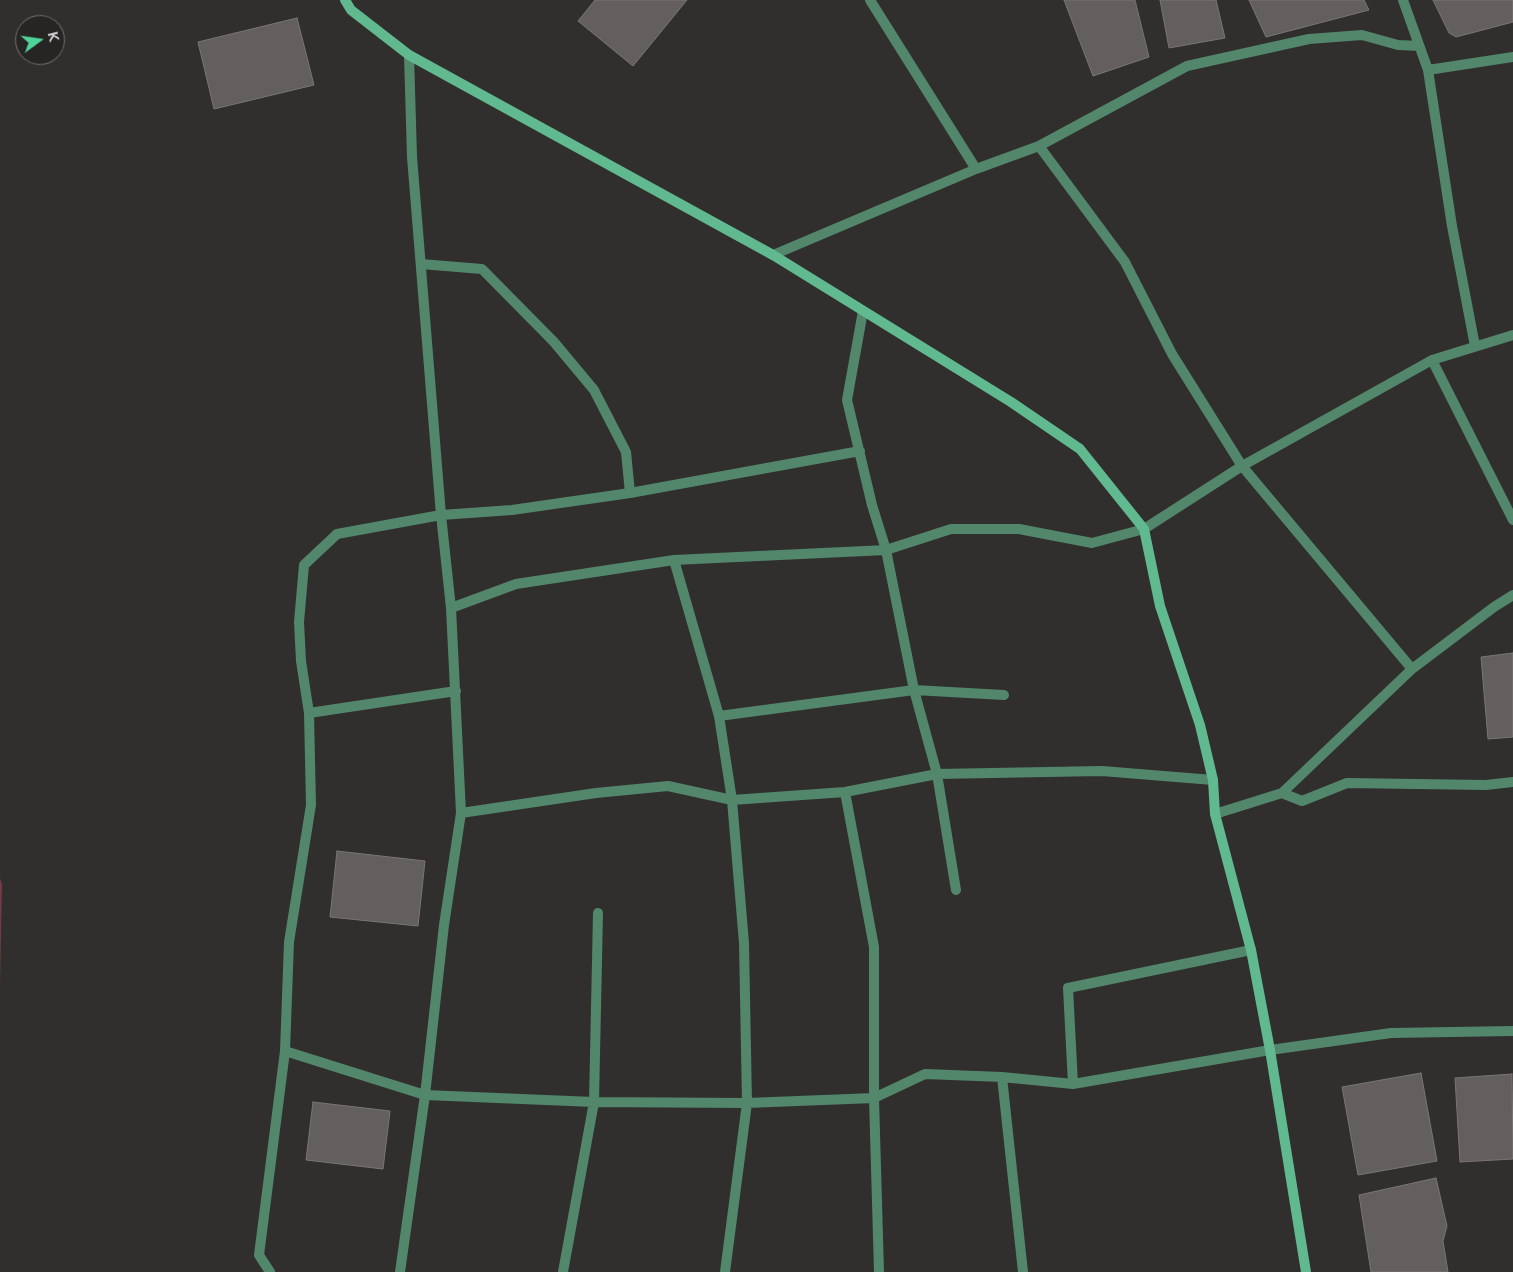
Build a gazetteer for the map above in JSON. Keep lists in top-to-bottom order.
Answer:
{
  "north": "right"
}
